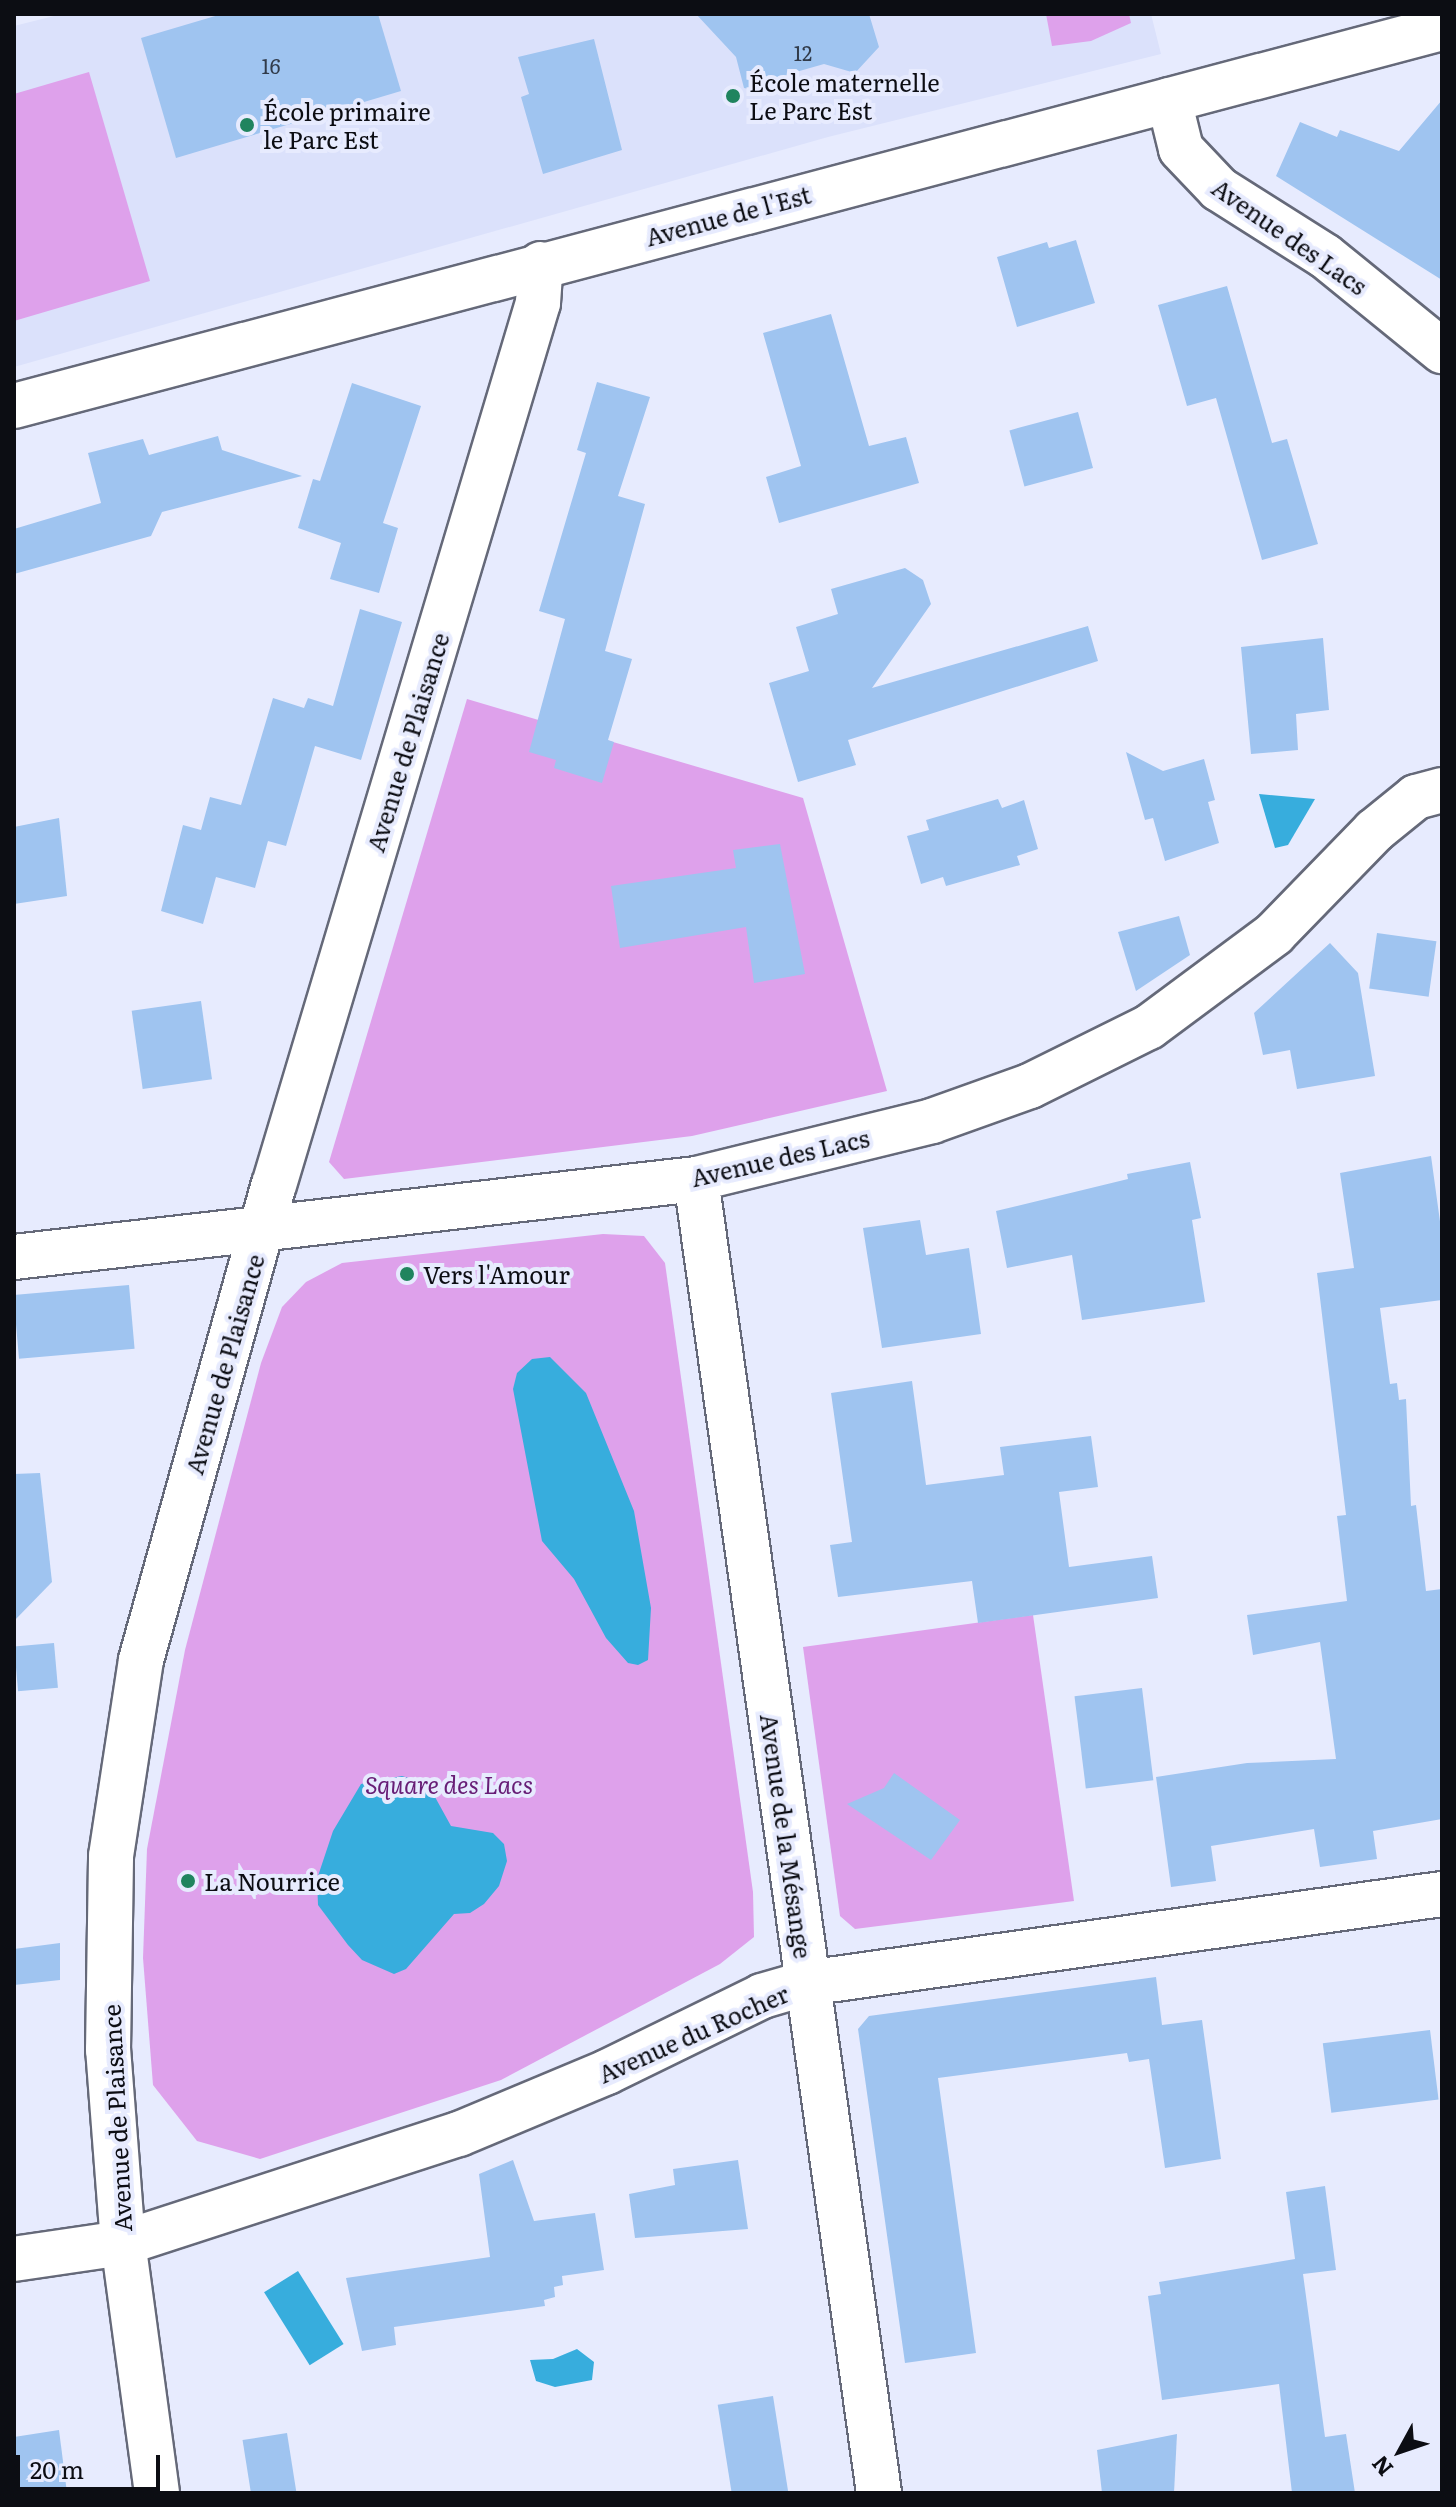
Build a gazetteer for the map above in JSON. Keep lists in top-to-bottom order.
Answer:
{
  "streets": {
    "street": [
      "Avenue de l'Est",
      "Avenue des Lacs",
      "Avenue de Plaisance",
      "Avenue de la Mésange",
      "Avenue du Rocher"
    ]
  },
  "crossings": [
    ["Avenue de l'Est", "Avenue des Lacs"],
    ["Avenue de l'Est", "Avenue de Plaisance"],
    ["Avenue des Lacs", "Avenue de Plaisance"],
    ["Avenue des Lacs", "Avenue de la Mésange"],
    ["Avenue de Plaisance", "Avenue du Rocher"],
    ["Avenue de la Mésange", "Avenue du Rocher"]
  ],
  "parks": ["Square des Lacs"],
  "places": [
    "École maternelle Le Parc Est",
    "École primaire le Parc Est",
    "Vers l'Amour",
    "La Nourrice"
  ],
  "house_numbers": ["12", "16"],
  "scale_bar": "20 m",
  "north": "bottom left"
}
